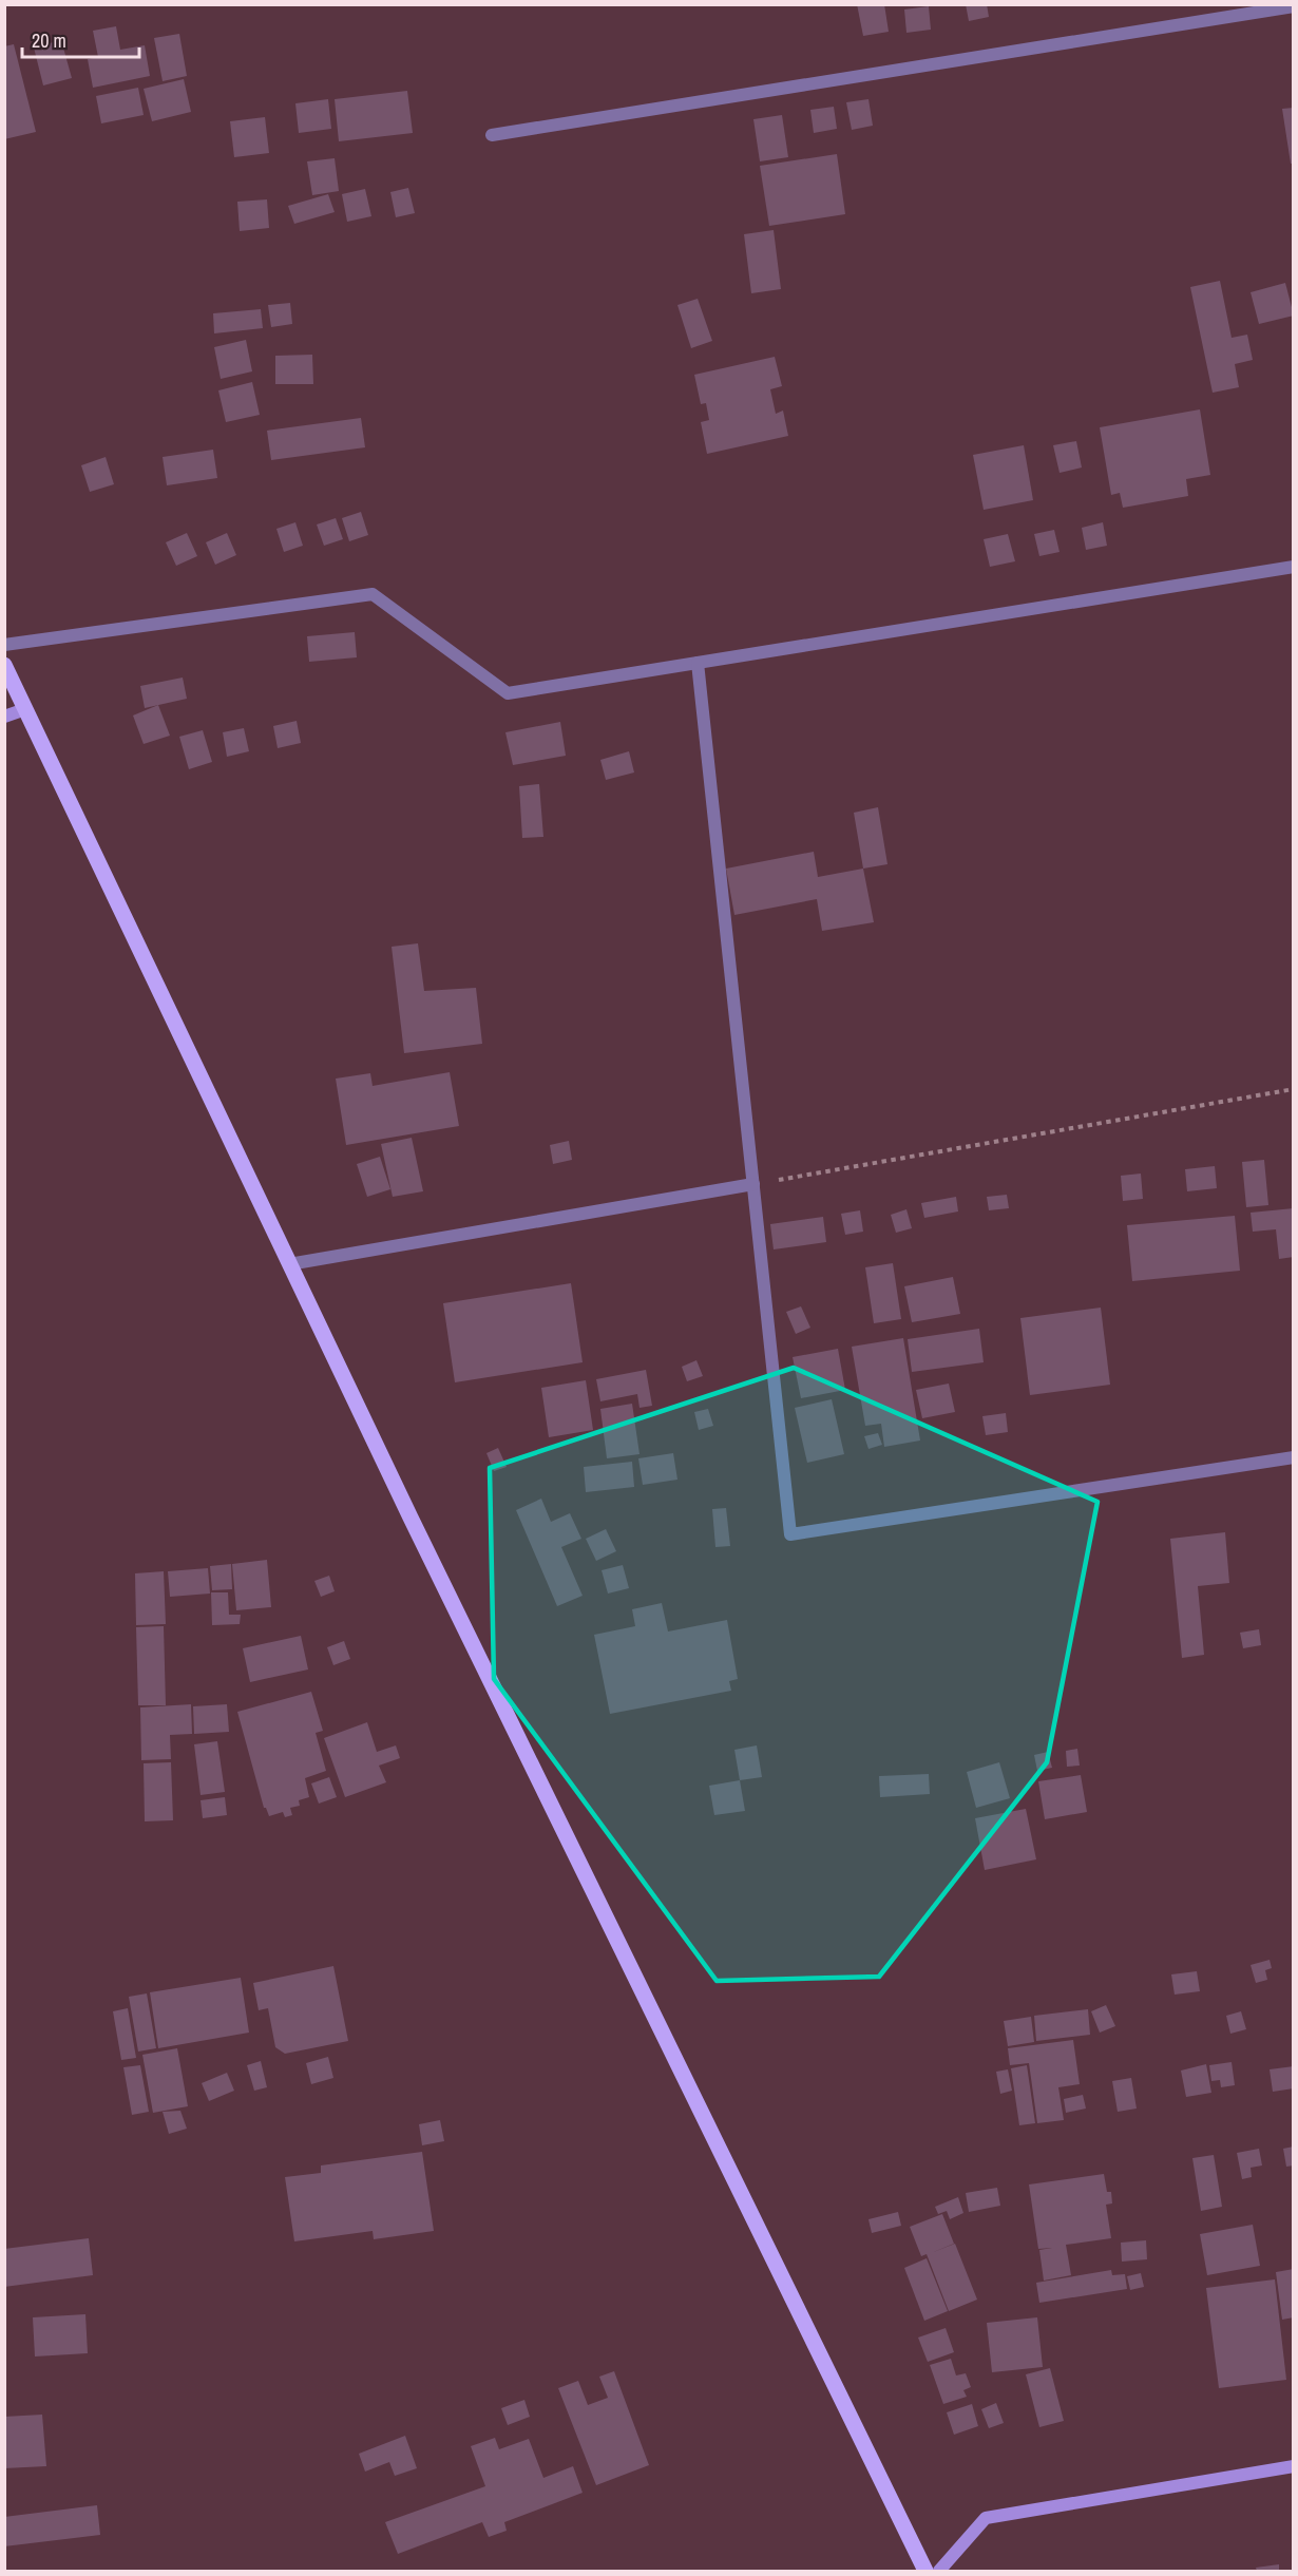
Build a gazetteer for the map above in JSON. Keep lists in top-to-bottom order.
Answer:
{
  "scale_bar": "20 m"
}
